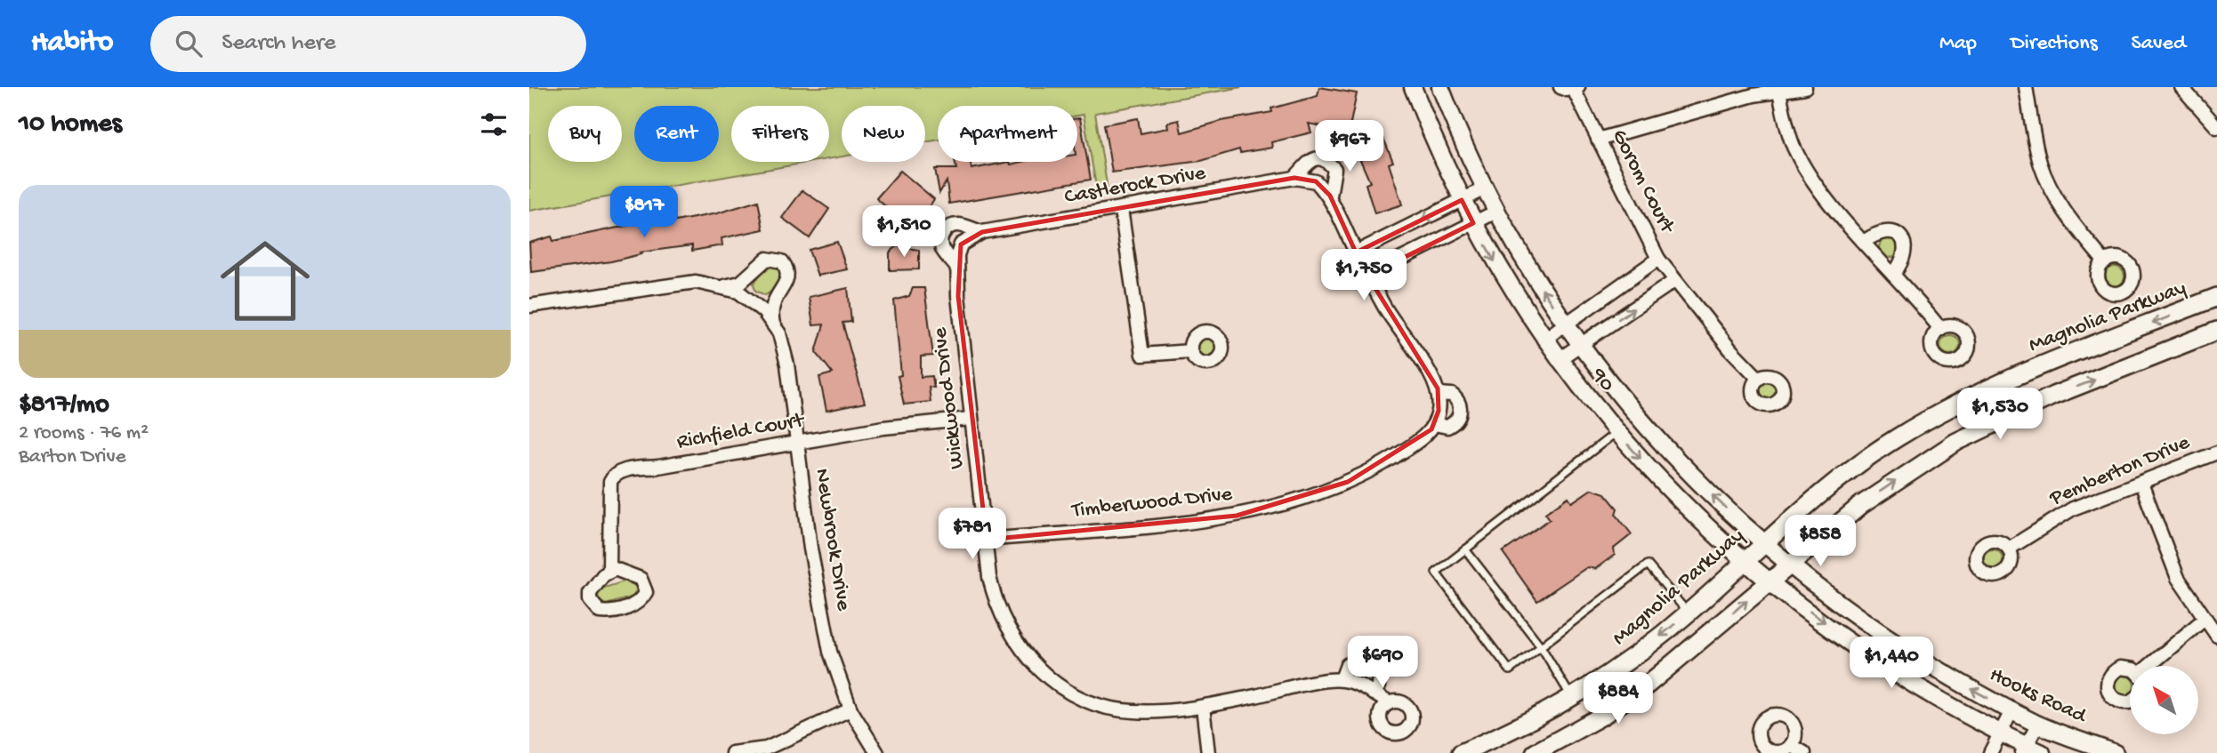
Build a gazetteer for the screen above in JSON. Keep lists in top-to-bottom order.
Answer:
{
  "streets": {
    "main road": ["Magnolia Parkway"],
    "street": [
      "Gorom Court",
      "Castlerock Drive",
      "90",
      "Wickwood Drive",
      "Richfield Court",
      "Pemberton Drive",
      "Timberwood Drive",
      "Newbrook Drive",
      "Hooks Road"
    ]
  },
  "crossings": [
    ["Gorom Court", "90"],
    ["Castlerock Drive", "Wickwood Drive"],
    ["Magnolia Parkway", "90"],
    ["Magnolia Parkway", "Hooks Road"],
    ["90", "Hooks Road"],
    ["Wickwood Drive", "Richfield Court"],
    ["Wickwood Drive", "Timberwood Drive"],
    ["Richfield Court", "Newbrook Drive"]
  ],
  "north": "top left",
  "page": {
    "header": "Habito",
    "search": "Search here",
    "nav": ["Map", "Directions", "Saved"],
    "heading": "10 homes",
    "chip": [
      "Buy",
      "Rent",
      "Filters",
      "New",
      "Apartment"
    ],
    "price": [
      "$967",
      "$817",
      "$1,510",
      "$1,750",
      "$1,530",
      "$781",
      "$858",
      "$690",
      "$1,440",
      "$884"
    ],
    "list": [
      {
        "name": "$817/mo",
        "note": "2 rooms · 76 m² · Barton Drive"
      }
    ]
  }
}
